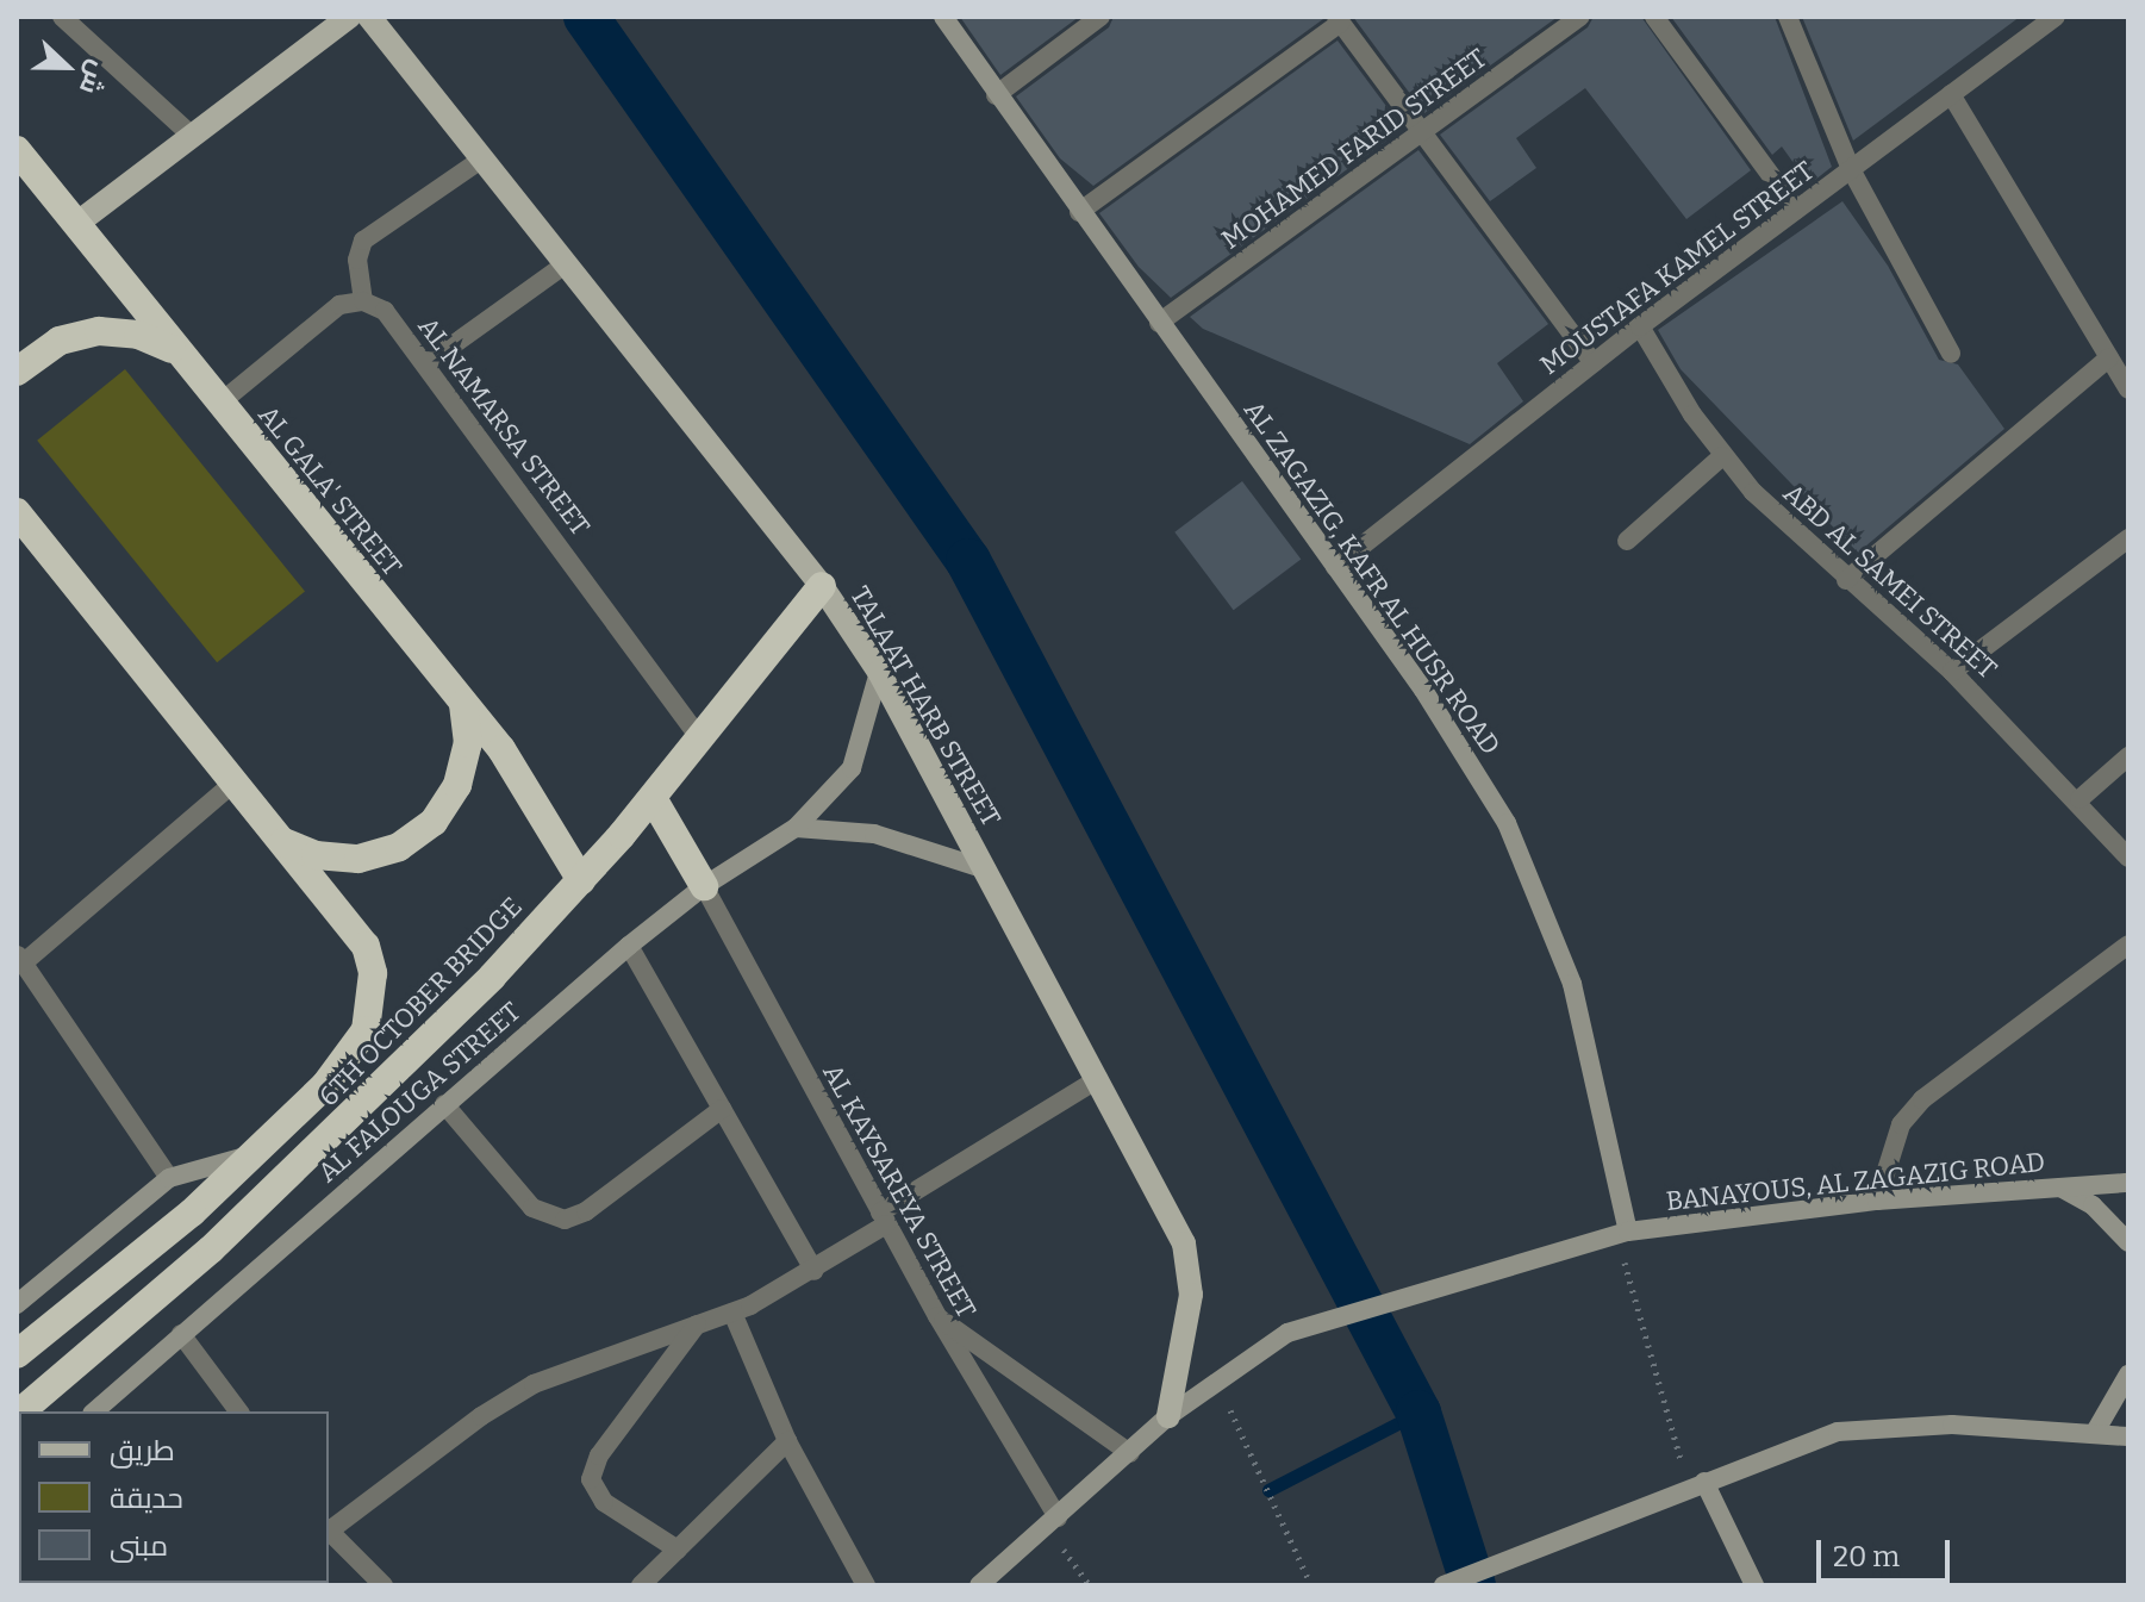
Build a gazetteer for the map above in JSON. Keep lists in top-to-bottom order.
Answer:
{
  "streets": {
    "highway": ["AL GALA' STREET", "6TH OCTOBER BRIDGE"],
    "main road": [
      "AL ZAGAZIG, KAFR AL HUSR ROAD",
      "TALAAT HARB STREET",
      "AL FALOUGA STREET",
      "BANAYOUS, AL ZAGAZIG ROAD"
    ],
    "street": [
      "MOHAMED FARID STREET",
      "MOUSTAFA KAMEL STREET",
      "AL NAMARSA STREET",
      "ABD AL SAMEI STREET",
      "AL KAYSAREYA STREET"
    ]
  },
  "crossings": [
    ["MOHAMED FARID STREET", "AL ZAGAZIG, KAFR AL HUSR ROAD"],
    ["MOUSTAFA KAMEL STREET", "AL ZAGAZIG, KAFR AL HUSR ROAD"],
    ["MOUSTAFA KAMEL STREET", "ABD AL SAMEI STREET"],
    ["AL NAMARSA STREET", "6TH OCTOBER BRIDGE"],
    ["AL GALA' STREET", "6TH OCTOBER BRIDGE"],
    ["AL ZAGAZIG, KAFR AL HUSR ROAD", "BANAYOUS, AL ZAGAZIG ROAD"],
    ["TALAAT HARB STREET", "6TH OCTOBER BRIDGE"],
    ["TALAAT HARB STREET", "AL FALOUGA STREET"],
    ["TALAAT HARB STREET", "BANAYOUS, AL ZAGAZIG ROAD"],
    ["AL FALOUGA STREET", "AL KAYSAREYA STREET"],
    ["BANAYOUS, AL ZAGAZIG ROAD", "AL KAYSAREYA STREET"]
  ],
  "legend": ["طريق", "حديقة", "مبنى"],
  "scale_bar": "20 m",
  "north": "right"
}
